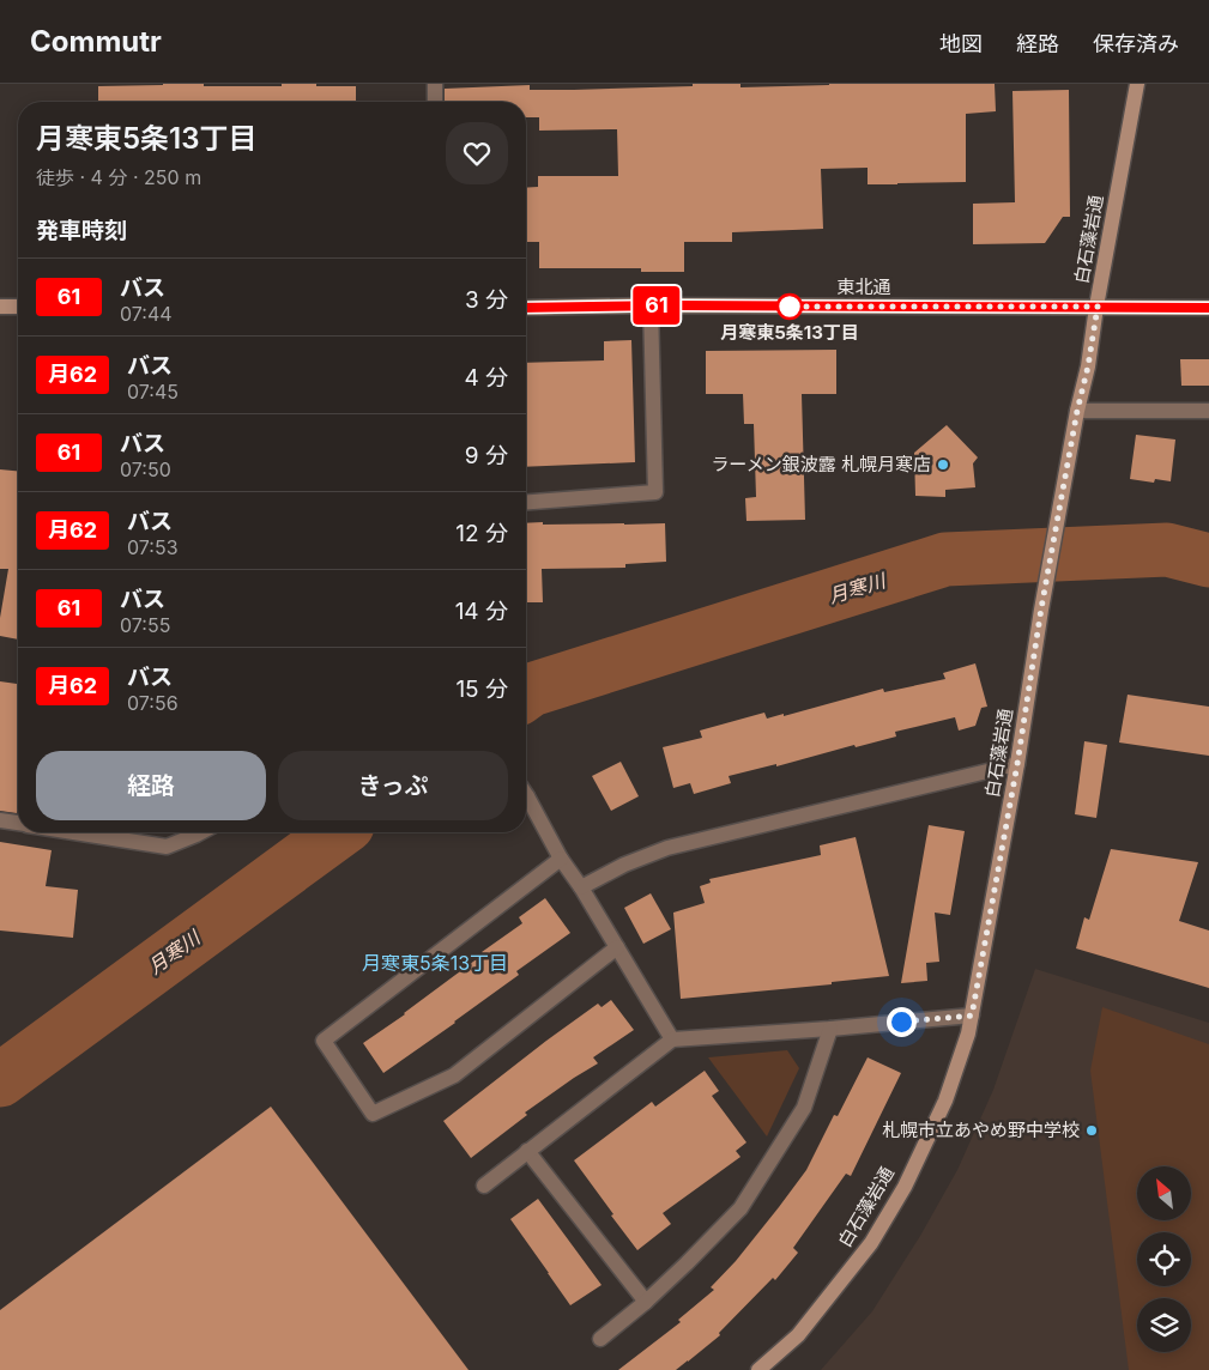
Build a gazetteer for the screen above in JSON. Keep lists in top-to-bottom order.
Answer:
{
  "streets": {
    "main road": ["白石藻岩通", "東北通"]
  },
  "crossings": [
    ["白石藻岩通", "東北通"]
  ],
  "districts": ["月寒東5条13丁目"],
  "water": ["月寒川"],
  "places": ["月寒東5条13丁目", "ラーメン銀波露 札幌月寒店", "札幌市立あやめ野中学校"],
  "lines": ["bus line 61"],
  "north": "top left",
  "page": {
    "header": "Commutr",
    "nav": ["地図", "経路", "保存済み"],
    "on_map": "61",
    "heading": [
      ["月寒東5条13丁目", "徒歩 · 4 分 · 250 m"],
      "発車時刻"
    ],
    "list": [
      {
        "mark": "61",
        "name": "バス",
        "note": "07:44",
        "value": "3 分"
      },
      {
        "mark": "月62",
        "name": "バス",
        "note": "07:45",
        "value": "4 分"
      },
      {
        "mark": "61",
        "name": "バス",
        "note": "07:50",
        "value": "9 分"
      },
      {
        "mark": "月62",
        "name": "バス",
        "note": "07:53",
        "value": "12 分"
      },
      {
        "mark": "61",
        "name": "バス",
        "note": "07:55",
        "value": "14 分"
      },
      {
        "mark": "月62",
        "name": "バス",
        "note": "07:56",
        "value": "15 分"
      }
    ],
    "buttons": ["経路", "きっぷ"]
  }
}
